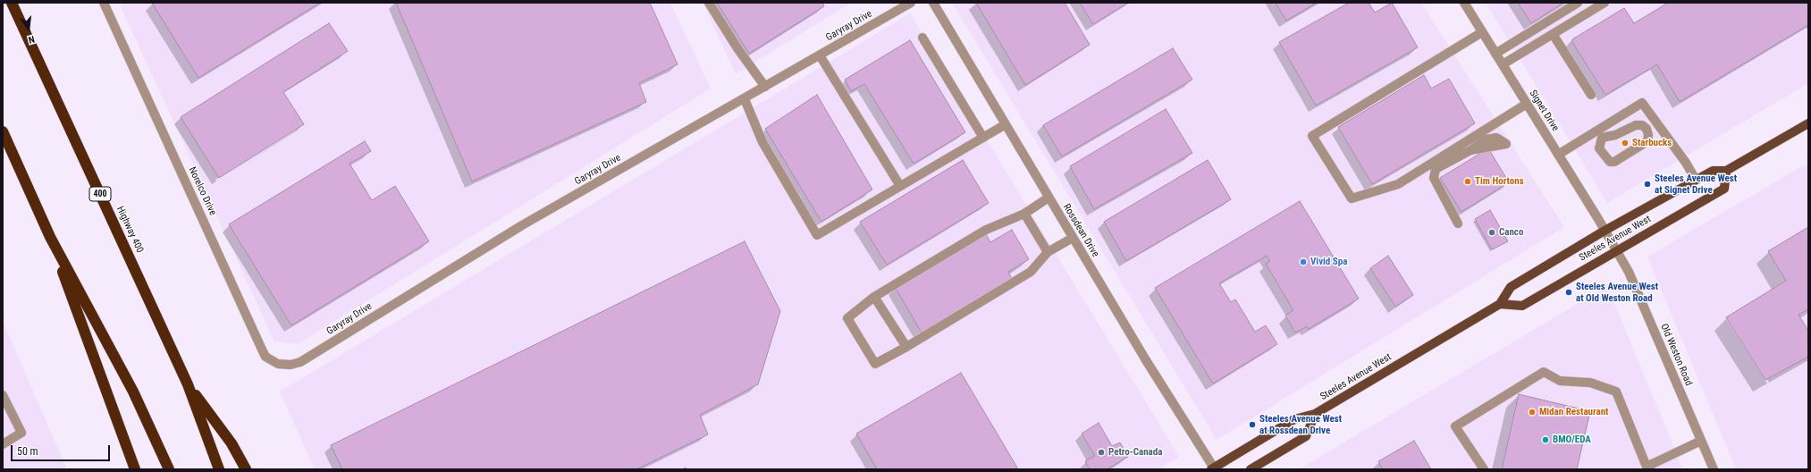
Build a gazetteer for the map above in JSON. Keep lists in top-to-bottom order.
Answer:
{
  "streets": {
    "highway": ["400", "Highway 400"],
    "main road": ["Steeles Avenue West"],
    "street": [
      "Garyray Drive",
      "Signet Drive",
      "Norelco Drive",
      "Rossdean Drive",
      "Old Weston Road"
    ]
  },
  "crossings": [
    ["Garyray Drive", "Norelco Drive"],
    ["Signet Drive", "Steeles Avenue West"],
    ["Signet Drive", "Old Weston Road"],
    ["Rossdean Drive", "Steeles Avenue West"],
    ["Steeles Avenue West", "Old Weston Road"]
  ],
  "places": [
    "Starbucks",
    "Tim Hortons",
    "Steeles Avenue West at Signet Drive",
    "Canco",
    "Vivid Spa",
    "Steeles Avenue West at Old Weston Road",
    "Midan Restaurant",
    "Steeles Avenue West at Rossdean Drive",
    "BMO/EDA",
    "Petro-Canada"
  ],
  "scale_bar": "50 m",
  "north": "bottom"
}
